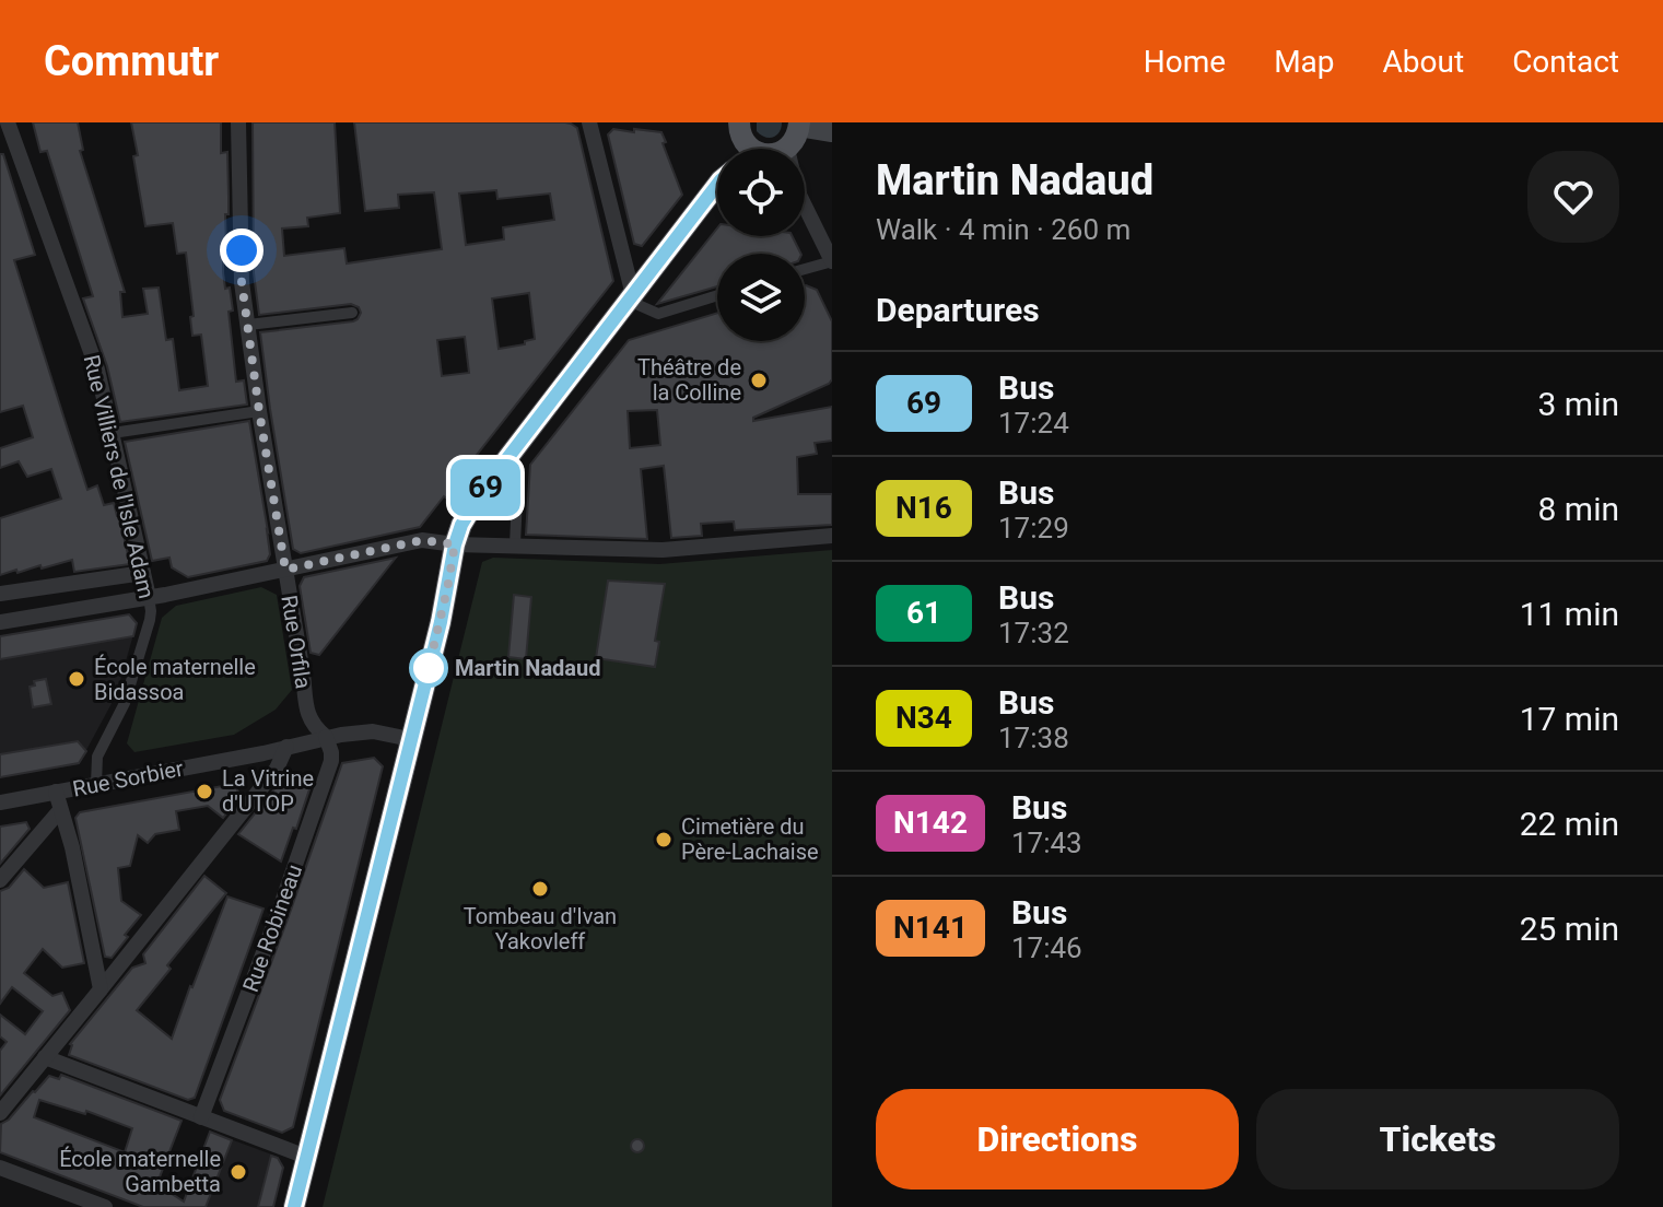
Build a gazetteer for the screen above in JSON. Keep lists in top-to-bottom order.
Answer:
{
  "streets": {
    "street": [
      "Rue Villiers de l'Isle Adam",
      "Rue Orfila",
      "Rue Sorbier",
      "Rue Robineau"
    ]
  },
  "crossings": [
    ["Rue Villiers de l'Isle Adam", "Rue Sorbier"],
    ["Rue Orfila", "Rue Sorbier"],
    ["Rue Orfila", "Rue Robineau"],
    ["Rue Sorbier", "Rue Robineau"]
  ],
  "places": [
    "Théâtre de la Colline",
    "Martin Nadaud",
    "École maternelle Bidassoa",
    "La Vitrine d'UTOP",
    "Cimetière du Père-Lachaise",
    "Tombeau d'Ivan Yakovleff",
    "École maternelle Gambetta"
  ],
  "lines": ["bus line 69"],
  "page": {
    "header": "Commutr",
    "nav": [
      "Home",
      "Map",
      "About",
      "Contact"
    ],
    "on_map": "69",
    "heading": [
      ["Martin Nadaud", "Walk · 4 min · 260 m"],
      "Departures"
    ],
    "list": [
      {
        "mark": "69",
        "name": "Bus",
        "note": "17:24",
        "value": "3 min"
      },
      {
        "mark": "N16",
        "name": "Bus",
        "note": "17:29",
        "value": "8 min"
      },
      {
        "mark": "61",
        "name": "Bus",
        "note": "17:32",
        "value": "11 min"
      },
      {
        "mark": "N34",
        "name": "Bus",
        "note": "17:38",
        "value": "17 min"
      },
      {
        "mark": "N142",
        "name": "Bus",
        "note": "17:43",
        "value": "22 min"
      },
      {
        "mark": "N141",
        "name": "Bus",
        "note": "17:46",
        "value": "25 min"
      }
    ],
    "buttons": ["Directions", "Tickets"]
  }
}
